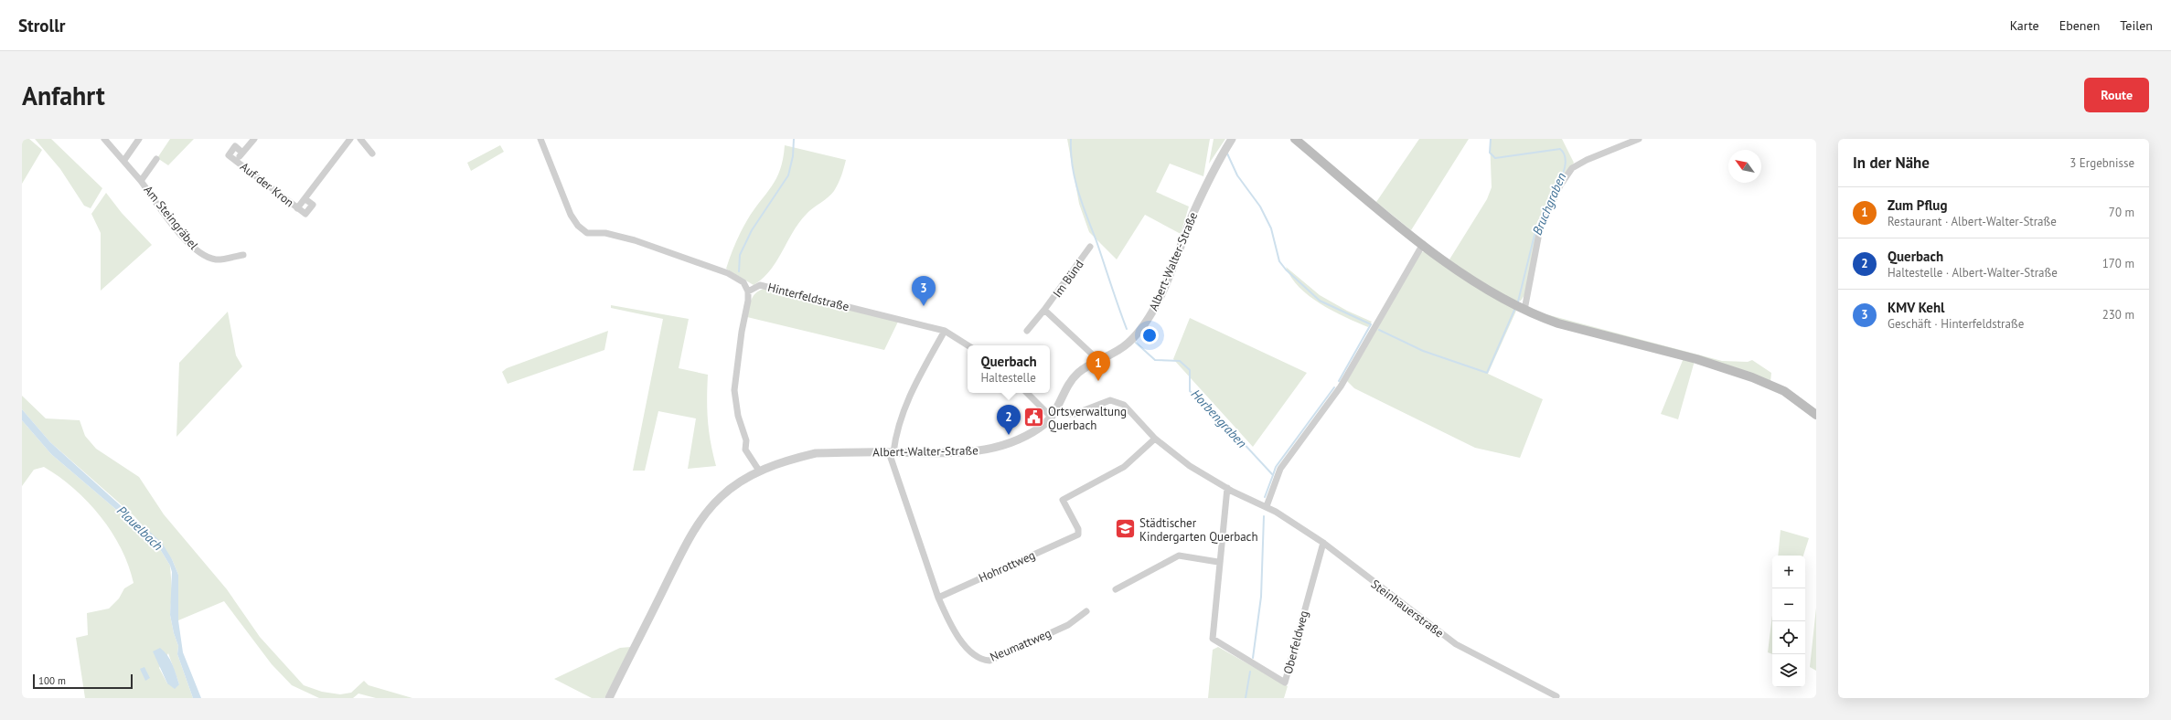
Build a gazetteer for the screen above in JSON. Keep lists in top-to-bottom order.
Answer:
{
  "streets": {
    "street": [
      "Auf der Kron",
      "Am Steingräbel",
      "Albert-Walter-Straße",
      "Im Bünd",
      "Hinterfeldstraße",
      "Hohrottweg",
      "Steinhauerstraße",
      "Oberfeldweg",
      "Neumattweg"
    ]
  },
  "crossings": [
    ["Albert-Walter-Straße", "Im Bünd"],
    ["Albert-Walter-Straße", "Steinhauerstraße"],
    ["Hohrottweg", "Steinhauerstraße"],
    ["Hohrottweg", "Neumattweg"],
    ["Steinhauerstraße", "Oberfeldweg"]
  ],
  "water": ["Bruchgraben", "Horbengraben", "Plauelbach"],
  "places": {
    "public building": ["Ortsverwaltung Querbach"],
    "school or university": ["Städtischer Kindergarten Querbach"]
  },
  "scale_bar": "100 m",
  "north": "top left",
  "page": {
    "header": "Strollr",
    "nav": ["Karte", "Ebenen", "Teilen"],
    "buttons": "Route",
    "title": "Anfahrt",
    "heading": ["In der Nähe", "3 Ergebnisse"],
    "list": [
      {
        "mark": "1",
        "name": "Zum Pflug",
        "note": "Restaurant · Albert-Walter-Straße",
        "value": "70 m"
      },
      {
        "mark": "2",
        "name": "Querbach",
        "note": "Haltestelle · Albert-Walter-Straße",
        "value": "170 m"
      },
      {
        "mark": "3",
        "name": "KMV Kehl",
        "note": "Geschäft · Hinterfeldstraße",
        "value": "230 m"
      }
    ],
    "pins": ["3", "1", "2"],
    "popup": ["Querbach", "Haltestelle"],
    "map_buttons": ["+", "−"],
    "scale": "100 m"
  }
}
